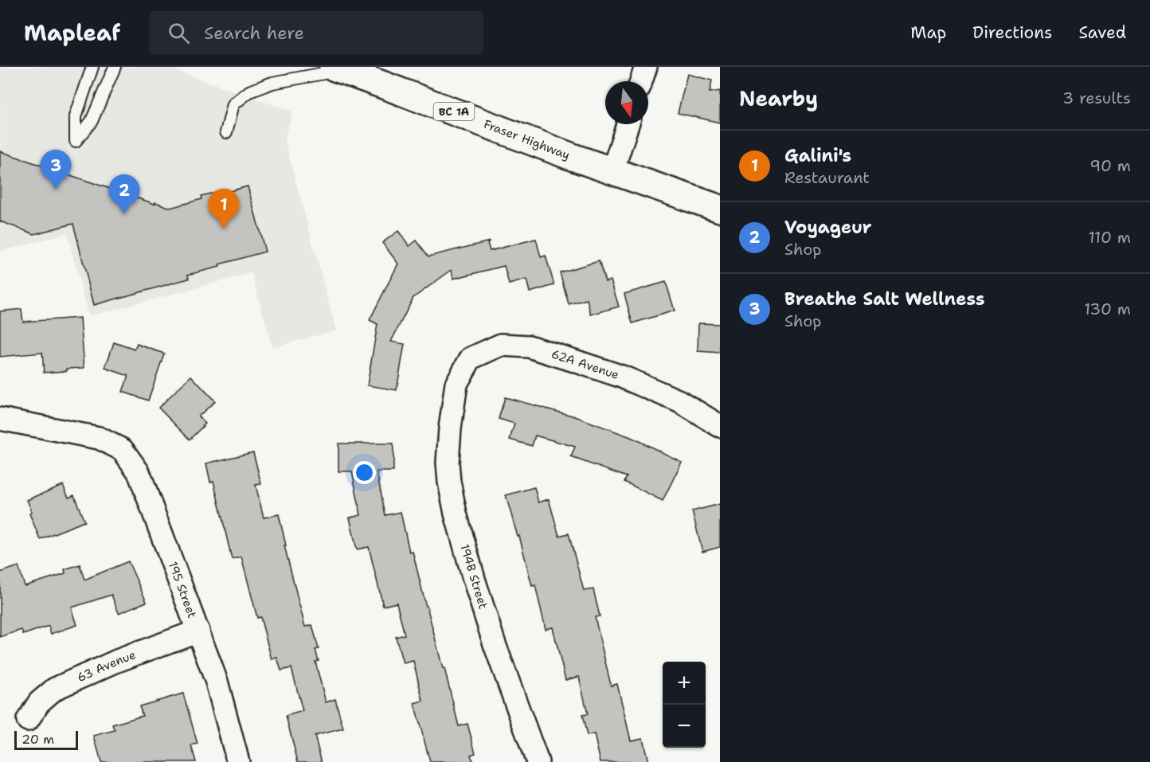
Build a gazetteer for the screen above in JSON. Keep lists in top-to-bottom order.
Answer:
{
  "streets": {
    "main road": ["BC 1A", "Fraser Highway"],
    "street": [
      "62A Avenue",
      "194B Street",
      "195 Street",
      "63 Avenue"
    ]
  },
  "crossings": [
    ["62A Avenue", "194B Street"],
    ["195 Street", "63 Avenue"]
  ],
  "scale_bar": "20 m",
  "north": "bottom",
  "page": {
    "header": "Mapleaf",
    "search": "Search here",
    "nav": ["Map", "Directions", "Saved"],
    "heading": ["Nearby", "3 results"],
    "list": [
      {
        "mark": "1",
        "name": "Galini's",
        "note": "Restaurant",
        "value": "90 m"
      },
      {
        "mark": "2",
        "name": "Voyageur",
        "note": "Shop",
        "value": "110 m"
      },
      {
        "mark": "3",
        "name": "Breathe Salt Wellness",
        "note": "Shop",
        "value": "130 m"
      }
    ],
    "pins": ["3", "2", "1"],
    "map_buttons": ["+", "−"],
    "scale": "20 m"
  }
}
